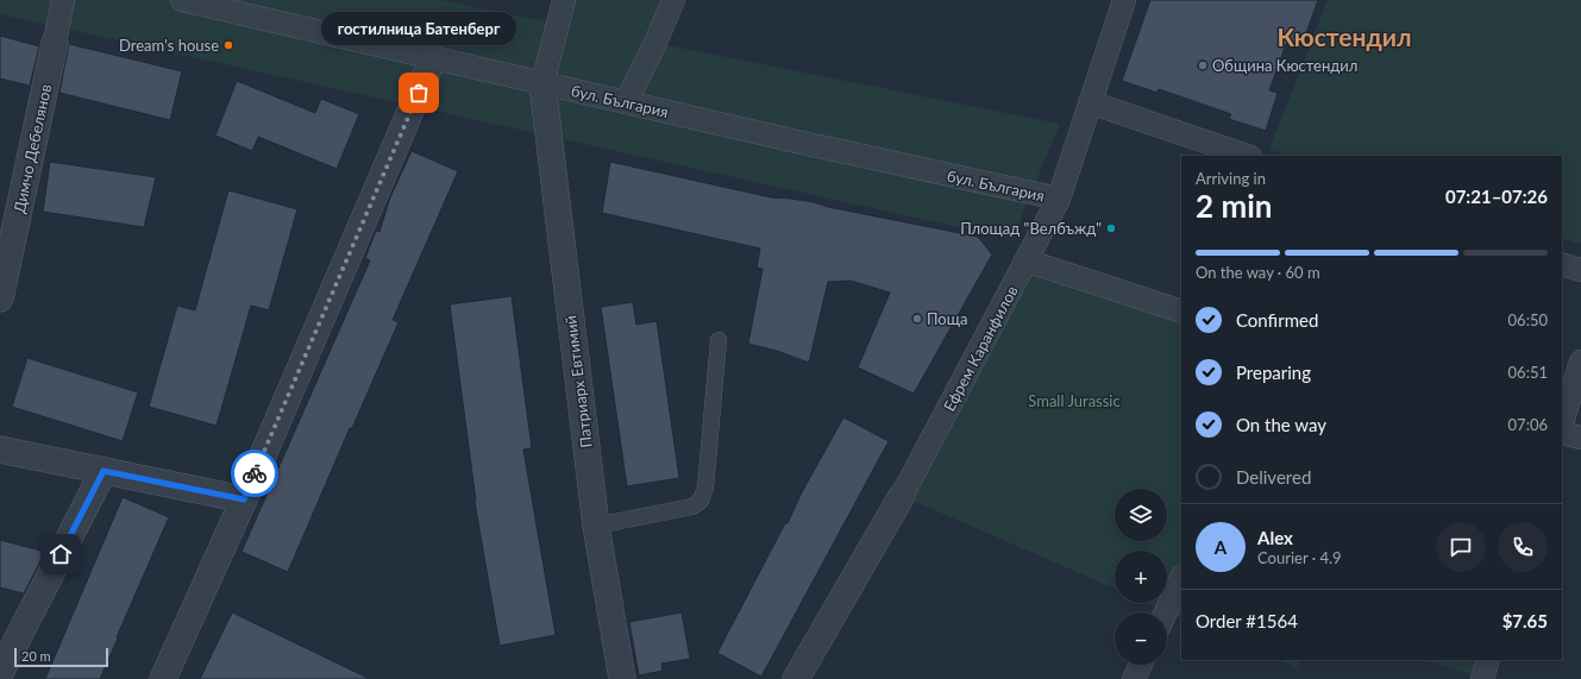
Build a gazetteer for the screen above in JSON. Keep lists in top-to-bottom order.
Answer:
{
  "streets": {
    "street": [
      "бул. България",
      "Димчо Дебелянов",
      "Ефрем Каранфилов",
      "Патриарх Евтимий"
    ]
  },
  "crossings": [
    ["бул. България", "Ефрем Каранфилов"],
    ["бул. България", "Патриарх Евтимий"]
  ],
  "districts": ["Кюстендил"],
  "parks": ["Small Jurassic"],
  "places": [
    "Dream's house",
    "Община Кюстендил",
    "гостилница Батенберг",
    "Площад \"Велбъжд\"",
    "Поща"
  ],
  "scale_bar": "20 m",
  "page": {
    "bubble": "гостилница Батенберг",
    "heading": ["2 min", "Arriving in", "07:21–07:26"],
    "panel": [
      "Alex",
      "Courier · 4.9",
      "Order #1564",
      "$7.65"
    ],
    "bar": "On the way · 60 m",
    "list": [
      ["Confirmed", "06:50"],
      ["Preparing", "06:51"],
      ["On the way", "07:06"],
      "Delivered"
    ],
    "map_buttons": ["+", "−"],
    "round": "A",
    "scale": "20 m"
  }
}
